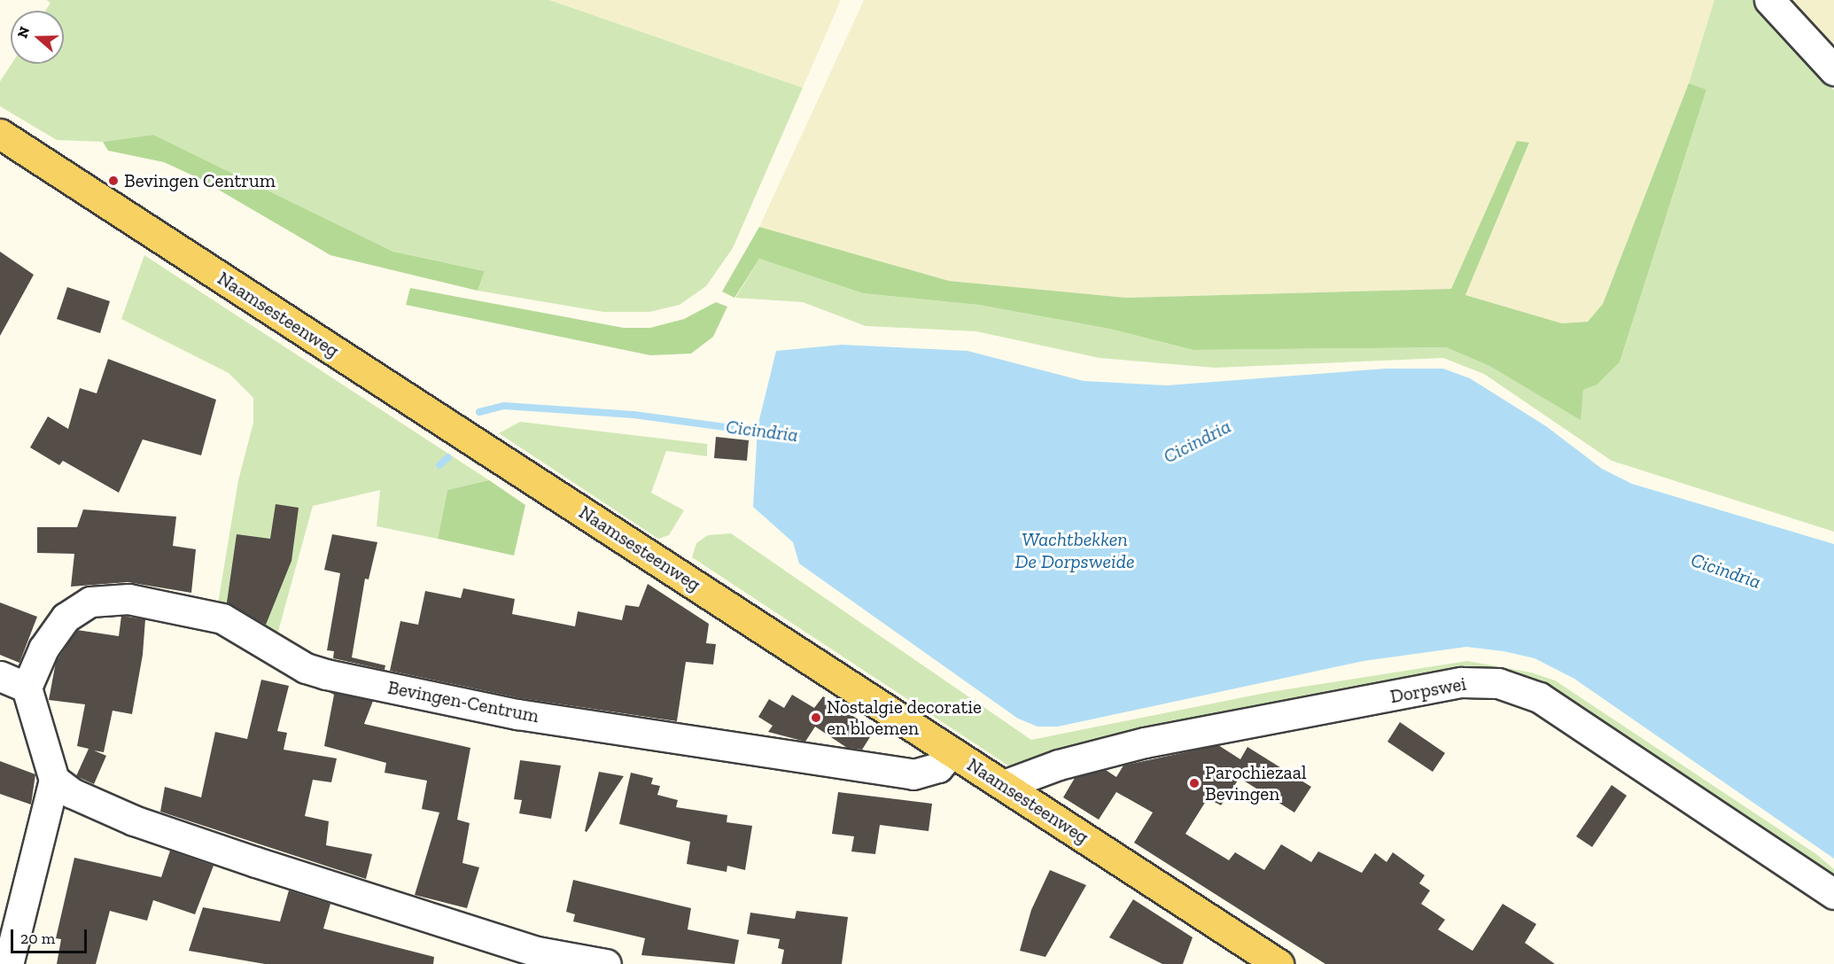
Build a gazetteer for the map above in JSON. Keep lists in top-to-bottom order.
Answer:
{
  "streets": {
    "main road": ["Naamsesteenweg"],
    "street": ["Dorpswei", "Bevingen-Centrum"]
  },
  "crossings": [
    ["Naamsesteenweg", "Dorpswei"],
    ["Naamsesteenweg", "Bevingen-Centrum"]
  ],
  "water": ["Cicindria", "Wachtbekken De Dorpsweide"],
  "places": ["Bevingen Centrum", "Nostalgie decoratie en bloemen", "Parochiezaal Bevingen"],
  "scale_bar": "20 m",
  "north": "left"
}
